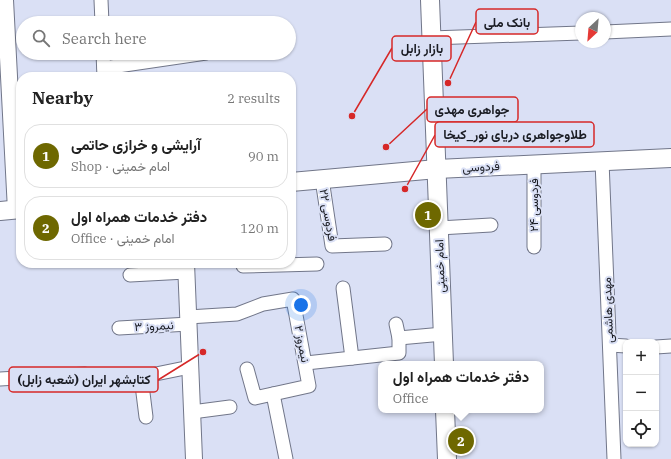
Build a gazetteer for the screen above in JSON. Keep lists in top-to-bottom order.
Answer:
{
  "streets": {
    "main road": ["فردوسی", "امام خمینی"],
    "street": [
      "فردوسی ۲۴",
      "فردوسی ۲۲",
      "مهدی هاشمی",
      "نیمروز ۳",
      "نیمروز ۲"
    ]
  },
  "crossings": [
    ["فردوسی", "فردوسی ۲۴"],
    ["فردوسی", "فردوسی ۲۲"],
    ["فردوسی", "امام خمینی"],
    ["فردوسی", "مهدی هاشمی"],
    ["نیمروز ۳", "نیمروز ۲"]
  ],
  "places": [
    "بانک ملی",
    "بازار زابل",
    "جواهری مهدی",
    "طلاوجواهری دریای نور_کیخا",
    "کتابشهر ایران (شعبه زابل)"
  ],
  "north": "bottom left",
  "page": {
    "search": "Search here",
    "heading": ["Nearby", "2 results"],
    "list": [
      {
        "mark": "1",
        "name": "آرایشی و خرازی حاتمی",
        "note": "Shop · امام خمینی",
        "value": "90 m"
      },
      {
        "mark": "2",
        "name": "دفتر خدمات همراه اول",
        "note": "Office · امام خمینی",
        "value": "120 m"
      }
    ],
    "pins": ["1", "2"],
    "map_buttons": ["+", "−"],
    "popup": ["دفتر خدمات همراه اول", "Office"]
  }
}
